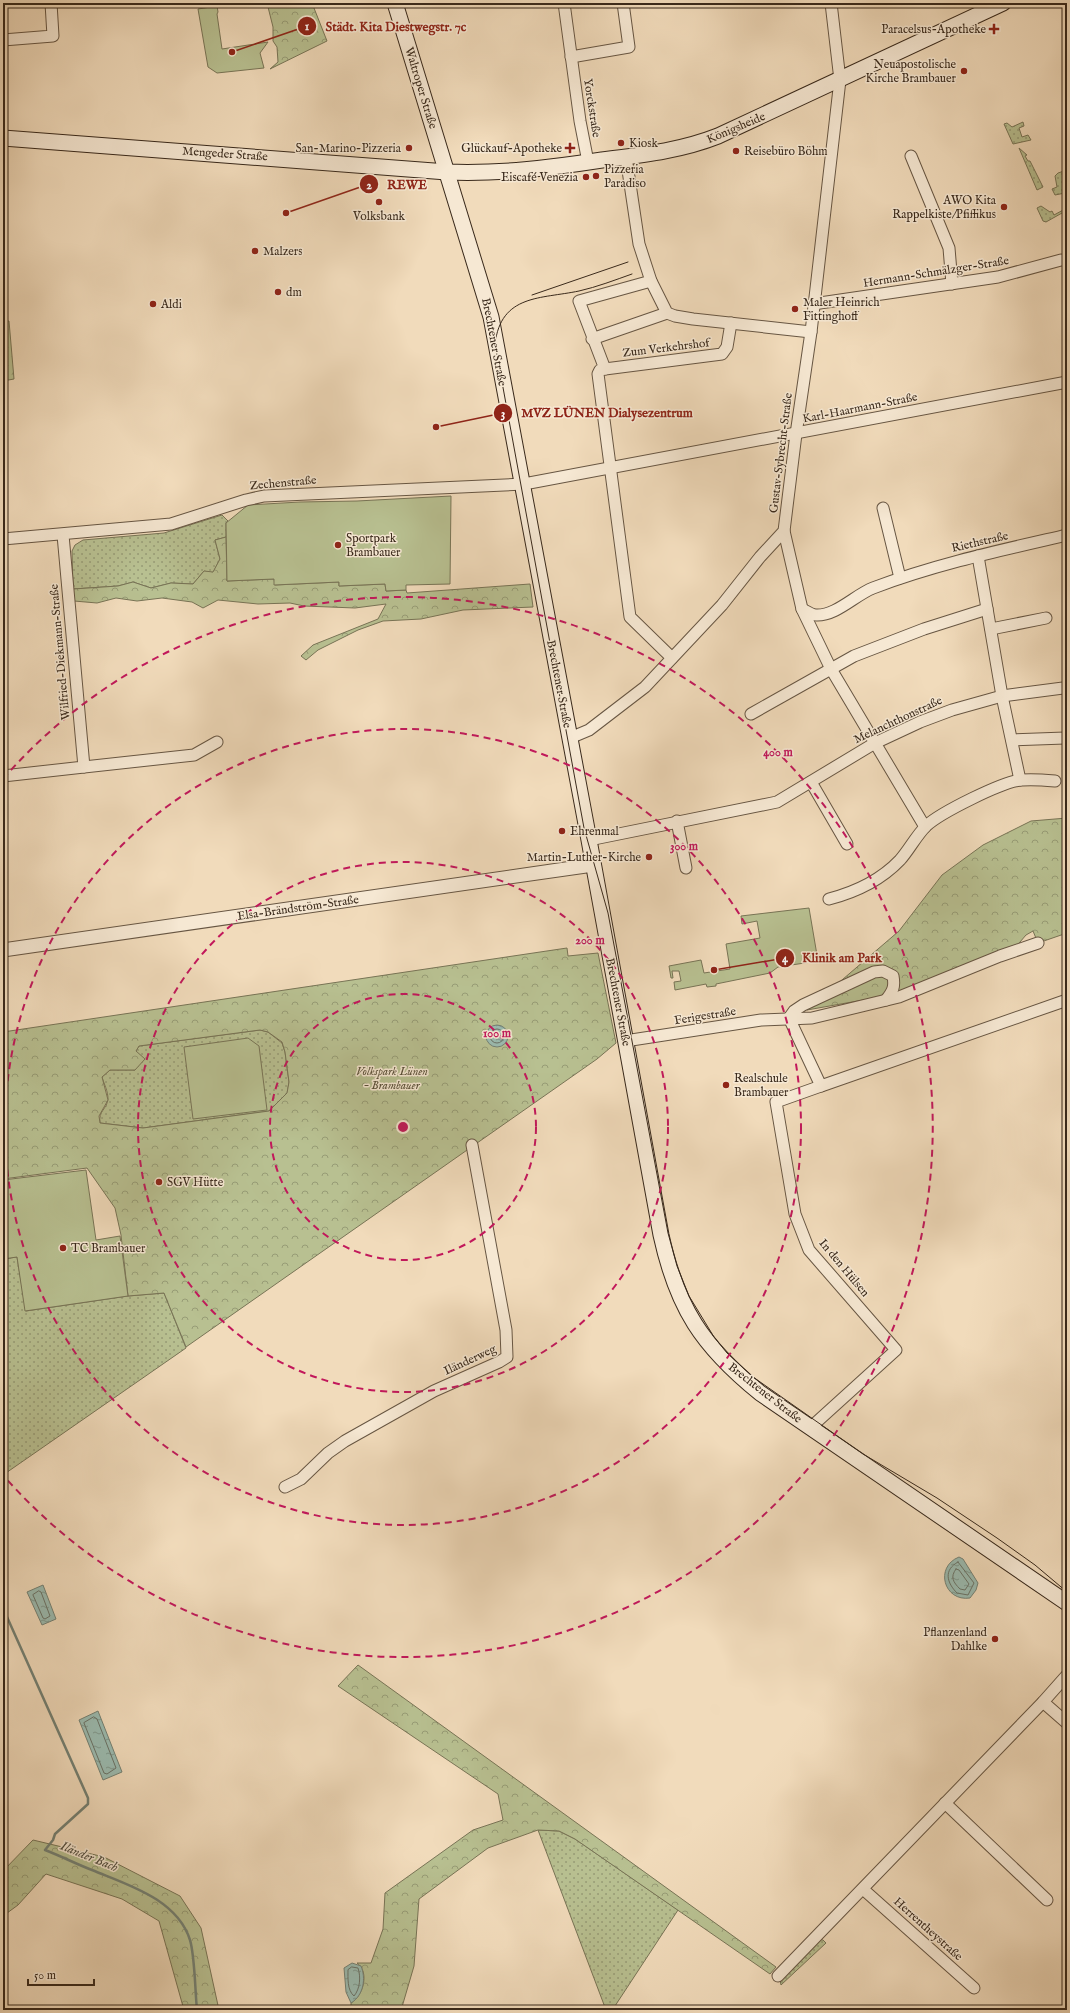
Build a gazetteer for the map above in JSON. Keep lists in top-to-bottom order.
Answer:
{
  "streets": {
    "main road": [
      "Waltroper Straße",
      "Königsheide",
      "Mengeder Straße",
      "Brechtener Straße"
    ],
    "street": [
      "Yorckstraße",
      "Hermann-Schmälzger-Straße",
      "Zum Verkehrshof",
      "Karl-Haarmann-Straße",
      "Gustav-Sybrecht-Straße",
      "Zechenstraße",
      "Riethstraße",
      "Wilfried-Diekmann-Straße",
      "Melanchthonstraße",
      "Elsa-Brändström-Straße",
      "Ferigestraße",
      "In den Hülsen",
      "Iländerweg",
      "Herrentheystraße"
    ]
  },
  "crossings": [
    ["Waltroper Straße", "Königsheide"],
    ["Waltroper Straße", "Mengeder Straße"],
    ["Waltroper Straße", "Brechtener Straße"],
    ["Yorckstraße", "Königsheide"],
    ["Königsheide", "Mengeder Straße"],
    ["Königsheide", "Brechtener Straße"],
    ["Königsheide", "Gustav-Sybrecht-Straße"],
    ["Mengeder Straße", "Brechtener Straße"],
    ["Hermann-Schmälzger-Straße", "Gustav-Sybrecht-Straße"],
    ["Brechtener Straße", "Karl-Haarmann-Straße"],
    ["Brechtener Straße", "Gustav-Sybrecht-Straße"],
    ["Brechtener Straße", "Zechenstraße"],
    ["Brechtener Straße", "Melanchthonstraße"],
    ["Brechtener Straße", "Elsa-Brändström-Straße"],
    ["Brechtener Straße", "Ferigestraße"],
    ["Brechtener Straße", "In den Hülsen"],
    ["Zum Verkehrshof", "Gustav-Sybrecht-Straße"],
    ["Karl-Haarmann-Straße", "Gustav-Sybrecht-Straße"],
    ["Karl-Haarmann-Straße", "Zechenstraße"],
    ["Zechenstraße", "Wilfried-Diekmann-Straße"]
  ],
  "water": ["Iländer Bach"],
  "parks": ["Volkspark Lünen – Brambauer"],
  "places": {
    "health": ["Paracelsus-Apotheke", "Glückauf-Apotheke"],
    "other": [
      "Städt. Kita Diestwegstr. 7c",
      "Neuapostolische Kirche Brambauer",
      "Kiosk",
      "San-Marino-Pizzeria",
      "Reisebüro Böhm",
      "Pizzeria Paradiso",
      "Eiscafé Venezia",
      "Volksbank",
      "AWO Kita Rappelkiste/Pfiffikus",
      "REWE",
      "Malzers",
      "dm",
      "Aldi",
      "Maler Heinrich Fittinghoff",
      "MVZ LÜNEN Dialysezentrum",
      "Sportpark Brambauer",
      "Ehrenmal",
      "Martin-Luther-Kirche",
      "Klinik am Park",
      "Realschule Brambauer",
      "SGV Hütte",
      "TC Brambauer",
      "Pflanzenland Dahlke"
    ]
  },
  "scale_bar": "50 m",
  "rings": [
    "400 m",
    "300 m",
    "200 m",
    "100 m"
  ]
}
